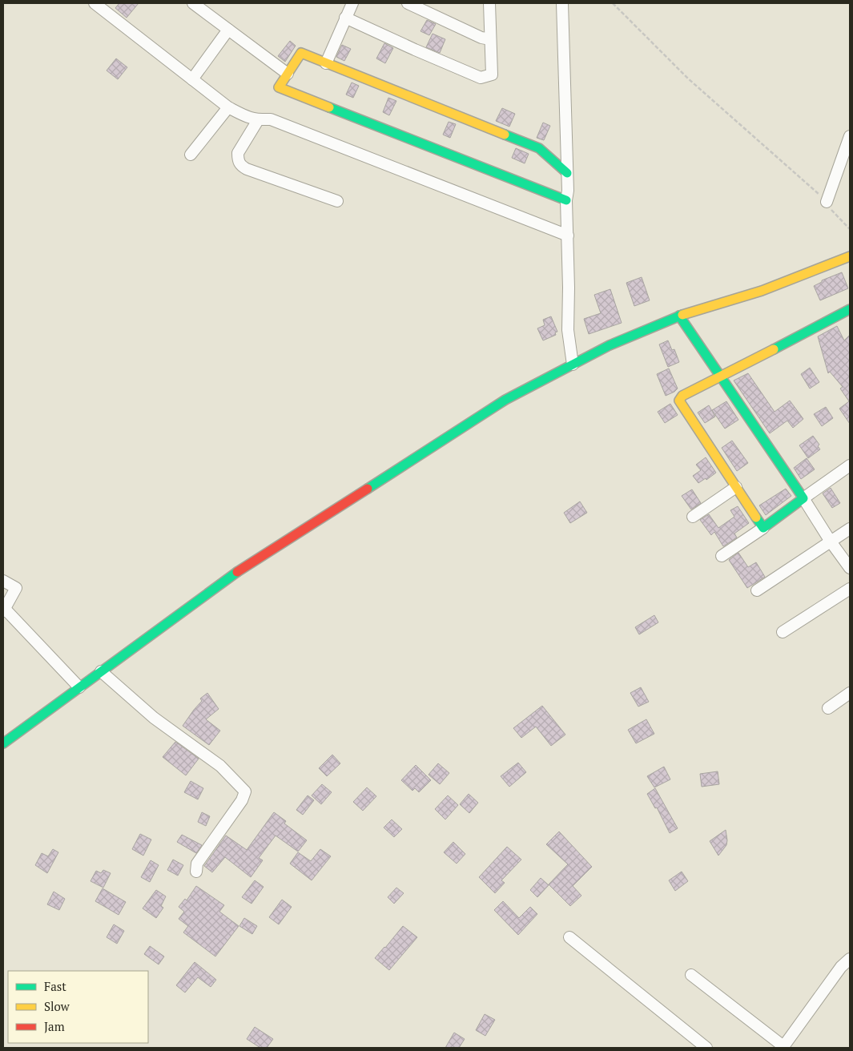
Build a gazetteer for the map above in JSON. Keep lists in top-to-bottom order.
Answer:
{
  "legend": ["Fast", "Slow", "Jam"]
}
